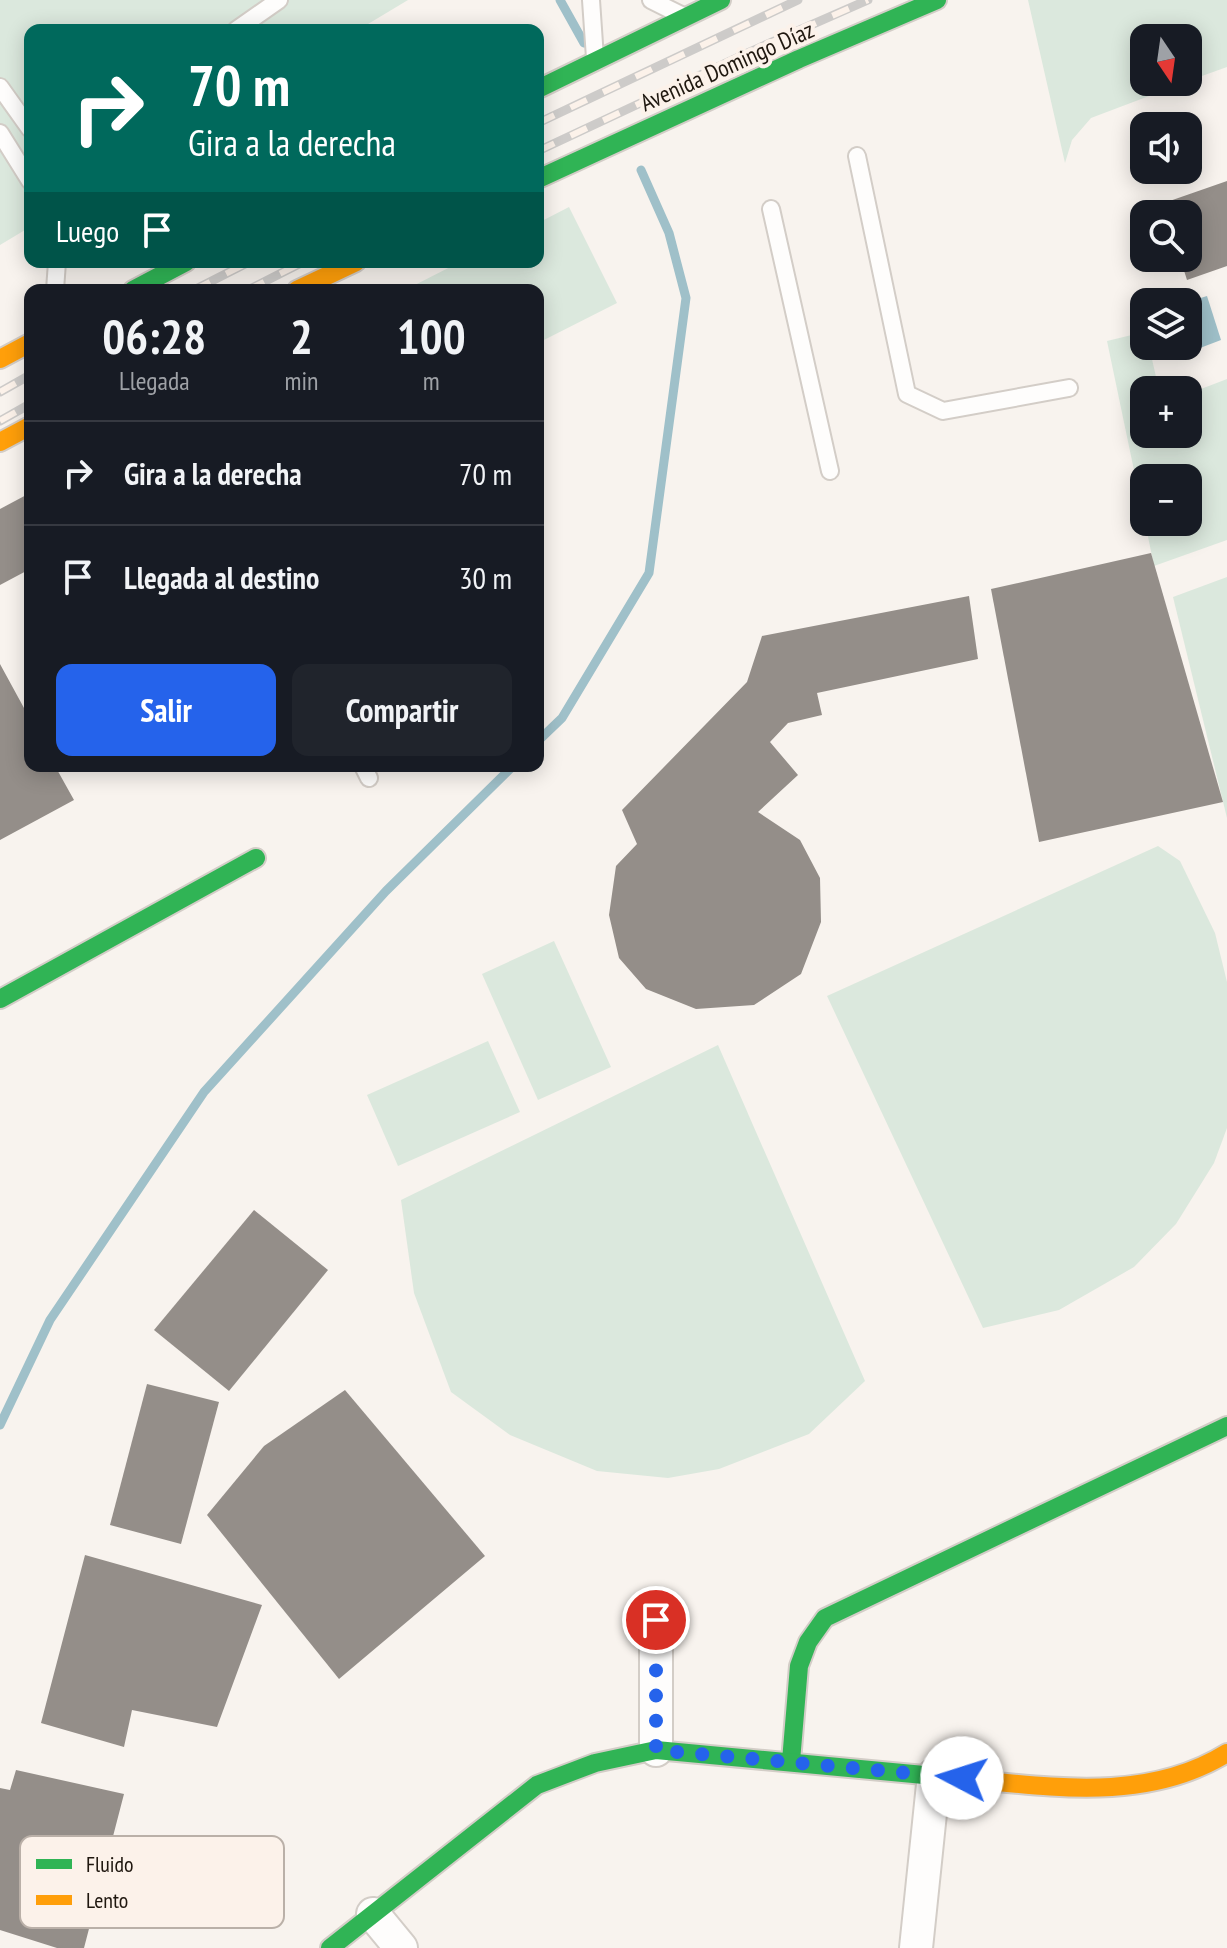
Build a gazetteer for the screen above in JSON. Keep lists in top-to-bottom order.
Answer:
{
  "streets": {
    "street": ["Avenida Domingo Díaz"]
  },
  "legend": ["Fluido", "Lento"],
  "north": "bottom",
  "page": {
    "map_buttons": ["+", "−"],
    "turn": ["70 m", "Gira a la derecha"],
    "then": "Luego",
    "eta": [
      "06:28",
      "Llegada",
      "2",
      "min",
      "100",
      "m"
    ],
    "list": [
      {
        "name": "Gira a la derecha",
        "value": "70 m"
      },
      {
        "name": "Llegada al destino",
        "value": "30 m"
      }
    ],
    "buttons": ["Salir", "Compartir"]
  }
}
